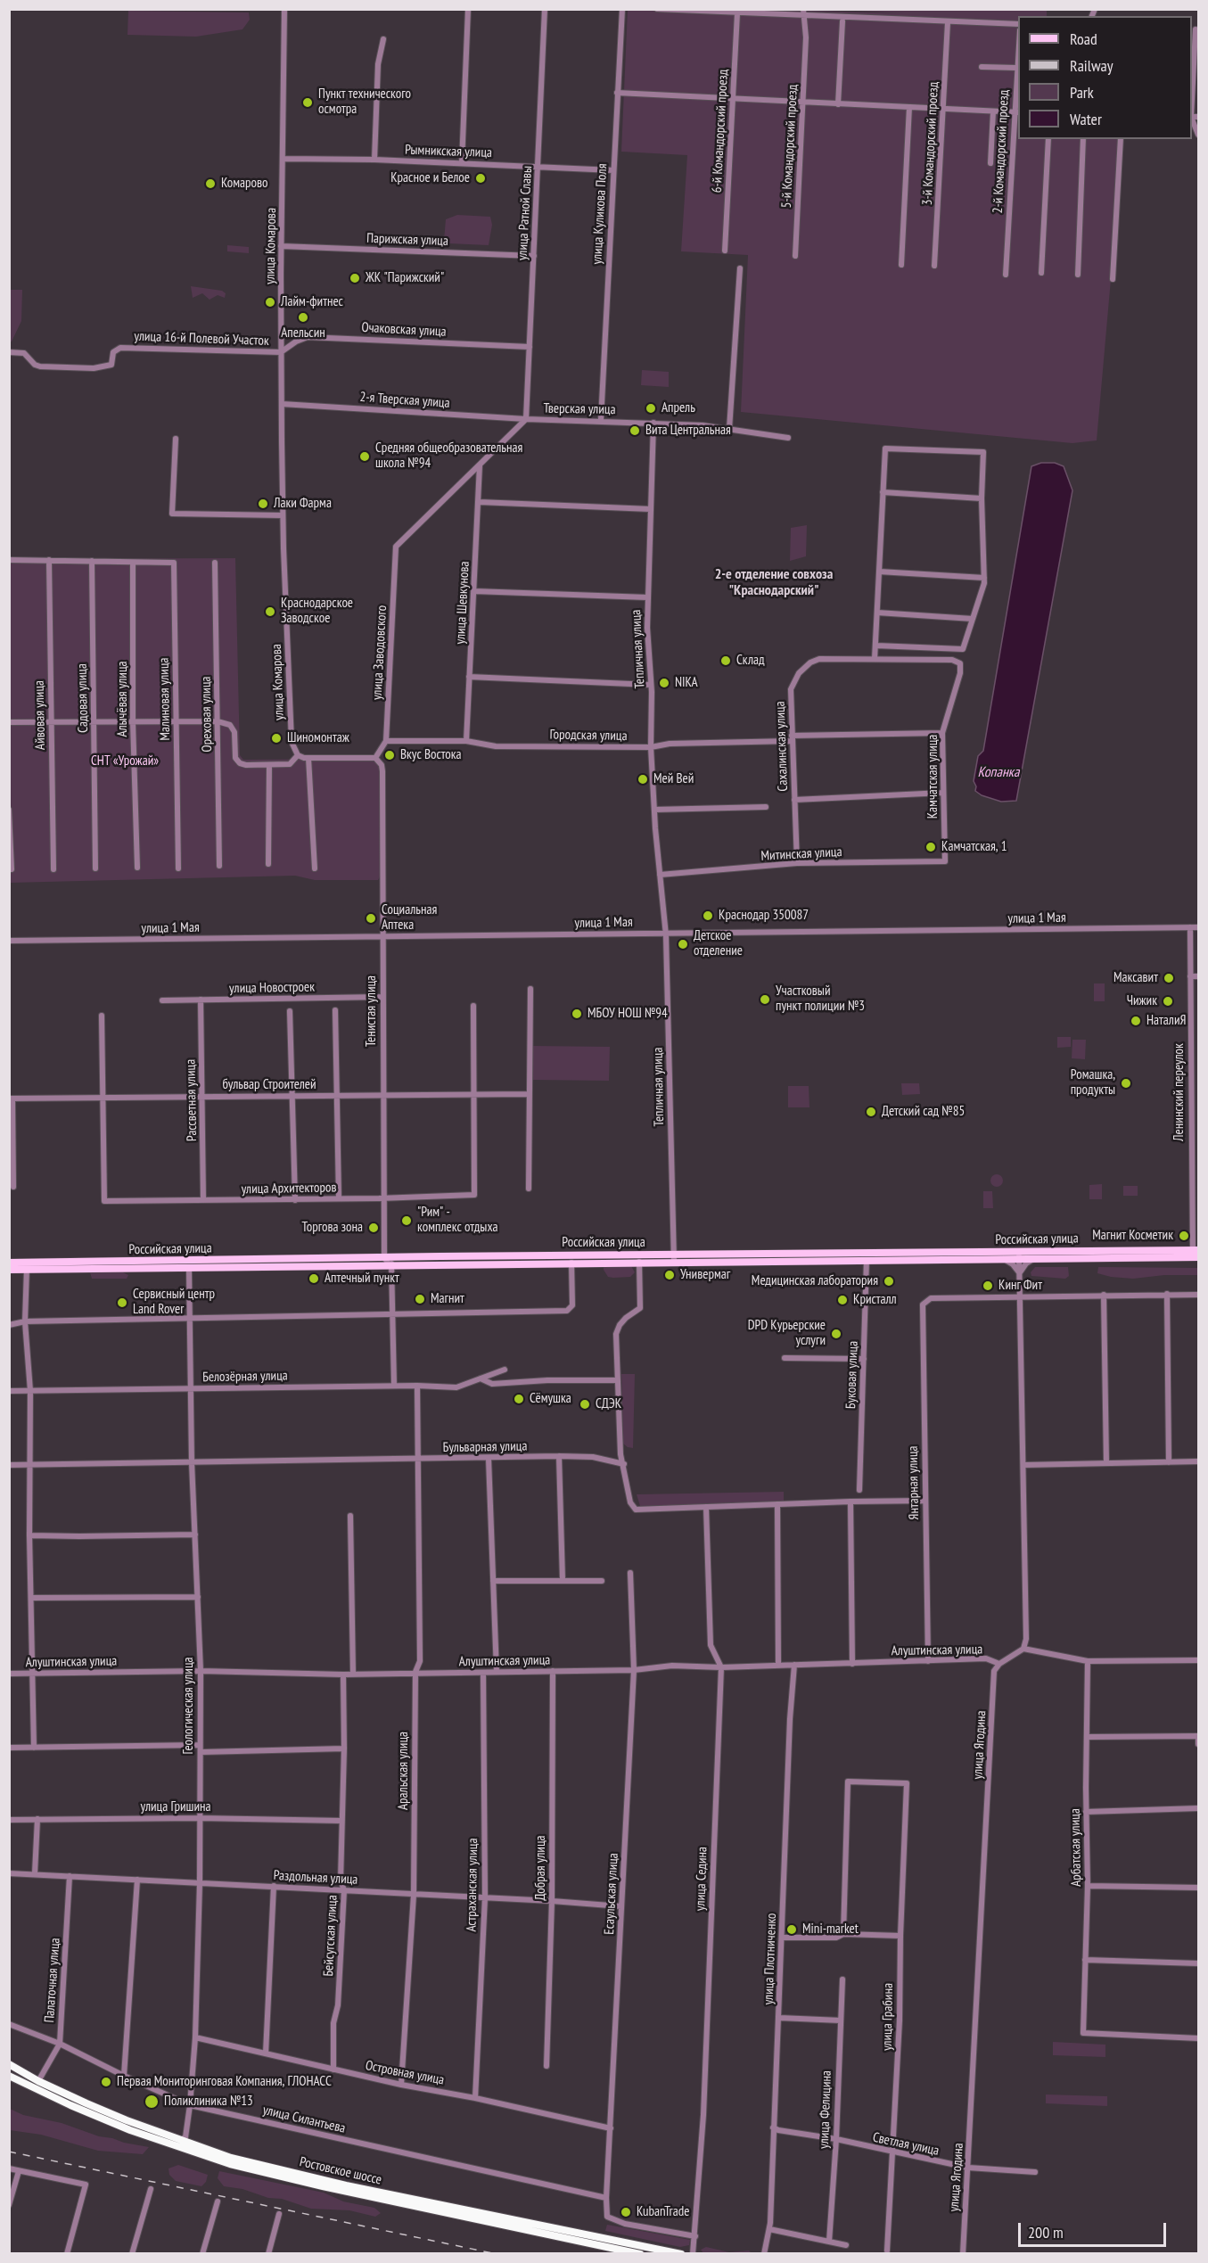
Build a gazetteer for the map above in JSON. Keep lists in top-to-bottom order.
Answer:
{
  "streets": {
    "highway": ["Ростовское шоссе"],
    "main road": ["Российская улица"],
    "street": [
      "6-й Командорский проезд",
      "3-й Командорский проезд",
      "5-й Командорский проезд",
      "Рымникская улица",
      "2-й Командорский проезд",
      "улица Ратной Славы",
      "улица Куликова Поля",
      "Парижская улица",
      "улица Комарова",
      "Очаковская улица",
      "улица 16-й Полевой Участок",
      "2-я Тверская улица",
      "Тверская улица",
      "улица Шевкунова",
      "Тепличная улица",
      "улица Заводовского",
      "Садовая улица",
      "Алычёвая улица",
      "Малиновая улица",
      "Ореховая улица",
      "Айвовая улица",
      "Городская улица",
      "Сахалинская улица",
      "Камчатская улица",
      "Митинская улица",
      "улица 1 Мая",
      "улица Новостроек",
      "Тенистая улица",
      "бульвар Строителей",
      "Ленинский переулок",
      "Рассветная улица",
      "улица Архитекторов",
      "Буковая улица",
      "Белозёрная улица",
      "Бульварная улица",
      "Янтарная улица",
      "Алуштинская улица",
      "Геологическая улица",
      "улица Ягодина",
      "Аральская улица",
      "улица Гришина",
      "Арбатская улица",
      "Добрая улица",
      "Раздольная улица",
      "улица Седина",
      "Астраханская улица",
      "Есаульская улица",
      "Бейсугская улица",
      "улица Плотниченко",
      "Палаточная улица",
      "улица Грабина",
      "Островная улица",
      "улица Фелицина",
      "улица Силантьева",
      "Светлая улица"
    ]
  },
  "crossings": [
    ["Рымникская улица", "улица Ратной Славы"],
    ["Рымникская улица", "улица Куликова Поля"],
    ["Рымникская улица", "улица Комарова"],
    ["улица Ратной Славы", "Парижская улица"],
    ["улица Ратной Славы", "Очаковская улица"],
    ["улица Ратной Славы", "2-я Тверская улица"],
    ["улица Ратной Славы", "Тверская улица"],
    ["улица Куликова Поля", "Тверская улица"],
    ["Парижская улица", "улица Комарова"],
    ["улица Комарова", "Очаковская улица"],
    ["улица Комарова", "улица 16-й Полевой Участок"],
    ["улица Комарова", "2-я Тверская улица"],
    ["Очаковская улица", "улица 16-й Полевой Участок"],
    ["2-я Тверская улица", "Тверская улица"],
    ["Тверская улица", "улица Шевкунова"],
    ["Тверская улица", "Тепличная улица"],
    ["Тверская улица", "улица Заводовского"],
    ["улица Шевкунова", "Городская улица"],
    ["Тепличная улица", "Городская улица"],
    ["Тепличная улица", "Митинская улица"],
    ["Тепличная улица", "улица 1 Мая"],
    ["Тепличная улица", "Российская улица"],
    ["улица Заводовского", "Городская улица"],
    ["улица Заводовского", "Тенистая улица"],
    ["Алычёвая улица", "Малиновая улица"],
    ["Городская улица", "Сахалинская улица"],
    ["Городская улица", "Камчатская улица"],
    ["Сахалинская улица", "Камчатская улица"],
    ["Сахалинская улица", "Митинская улица"],
    ["Камчатская улица", "Митинская улица"],
    ["улица 1 Мая", "Тенистая улица"],
    ["улица 1 Мая", "Ленинский переулок"],
    ["улица Новостроек", "Тенистая улица"],
    ["улица Новостроек", "Рассветная улица"],
    ["Тенистая улица", "бульвар Строителей"],
    ["Тенистая улица", "улица Архитекторов"],
    ["Тенистая улица", "Российская улица"],
    ["Тенистая улица", "Белозёрная улица"],
    ["бульвар Строителей", "Рассветная улица"],
    ["бульвар Строителей", "улица Архитекторов"],
    ["Ленинский переулок", "Российская улица"],
    ["Рассветная улица", "улица Архитекторов"],
    ["Российская улица", "Буковая улица"],
    ["Российская улица", "Геологическая улица"],
    ["Белозёрная улица", "Геологическая улица"],
    ["Белозёрная улица", "Аральская улица"],
    ["Бульварная улица", "Геологическая улица"],
    ["Бульварная улица", "Аральская улица"],
    ["Янтарная улица", "Алуштинская улица"],
    ["Алуштинская улица", "Геологическая улица"],
    ["Алуштинская улица", "улица Ягодина"],
    ["Алуштинская улица", "Аральская улица"],
    ["Алуштинская улица", "Добрая улица"],
    ["Алуштинская улица", "улица Седина"],
    ["Алуштинская улица", "Астраханская улица"],
    ["Алуштинская улица", "Есаульская улица"],
    ["Алуштинская улица", "Бейсугская улица"],
    ["Алуштинская улица", "улица Плотниченко"],
    ["Геологическая улица", "улица Гришина"],
    ["Геологическая улица", "Раздольная улица"],
    ["Геологическая улица", "Островная улица"],
    ["Геологическая улица", "улица Силантьева"],
    ["Геологическая улица", "Ростовское шоссе"],
    ["улица Ягодина", "Светлая улица"],
    ["Аральская улица", "Раздольная улица"],
    ["Аральская улица", "Островная улица"],
    ["улица Гришина", "Бейсугская улица"],
    ["Добрая улица", "Раздольная улица"],
    ["Раздольная улица", "Астраханская улица"],
    ["Раздольная улица", "Есаульская улица"],
    ["Раздольная улица", "Бейсугская улица"],
    ["Раздольная улица", "Палаточная улица"],
    ["улица Седина", "Есаульская улица"],
    ["Астраханская улица", "Островная улица"],
    ["Есаульская улица", "Островная улица"],
    ["Есаульская улица", "улица Силантьева"],
    ["Бейсугская улица", "Островная улица"],
    ["улица Плотниченко", "Светлая улица"],
    ["Палаточная улица", "улица Силантьева"],
    ["Палаточная улица", "Ростовское шоссе"],
    ["улица Грабина", "Светлая улица"],
    ["улица Фелицина", "Светлая улица"]
  ],
  "districts": ["2-е отделение совхоза \"Краснодарский\""],
  "water": ["Копанка"],
  "parks": ["СНТ «Урожай»"],
  "places": [
    "Пункт технического осмотра",
    "Красное и Белое",
    "Комарово",
    "ЖК \"Парижский\"",
    "Лайм-фитнес",
    "Апельсин",
    "Апрель",
    "Вита Центральная",
    "Средняя общеобразовательная школа №94",
    "Лаки Фарма",
    "Краснодарское Заводское",
    "Склад",
    "NIKA",
    "Шиномонтаж",
    "Вкус Востока",
    "Мей Вей",
    "Камчатская, 1",
    "Краснодар 350087",
    "Социальная Аптека",
    "Детское отделение",
    "Максавит",
    "Участковый пункт полиции №3",
    "Чижик",
    "МБОУ НОШ №94",
    "НаталиЯ",
    "Ромашка, продукты",
    "Детский сад №85",
    "\"Рим\" - комплекс отдыха",
    "Торгова зона",
    "Магнит Косметик",
    "Универмаг",
    "Аптечный пункт",
    "Медицинская лаборатория",
    "Кинг Фит",
    "Магнит",
    "Кристалл",
    "Сервисный центр Land Rover",
    "DPD Курьерские услуги",
    "Сёмушка",
    "СДЭК",
    "Mini-market",
    "Первая Мониторинговая Компания, ГЛОНАСС",
    "Поликлиника №13",
    "KubanTrade"
  ],
  "legend": [
    "Road",
    "Railway",
    "Park",
    "Water"
  ],
  "scale_bar": "200 m"
}
